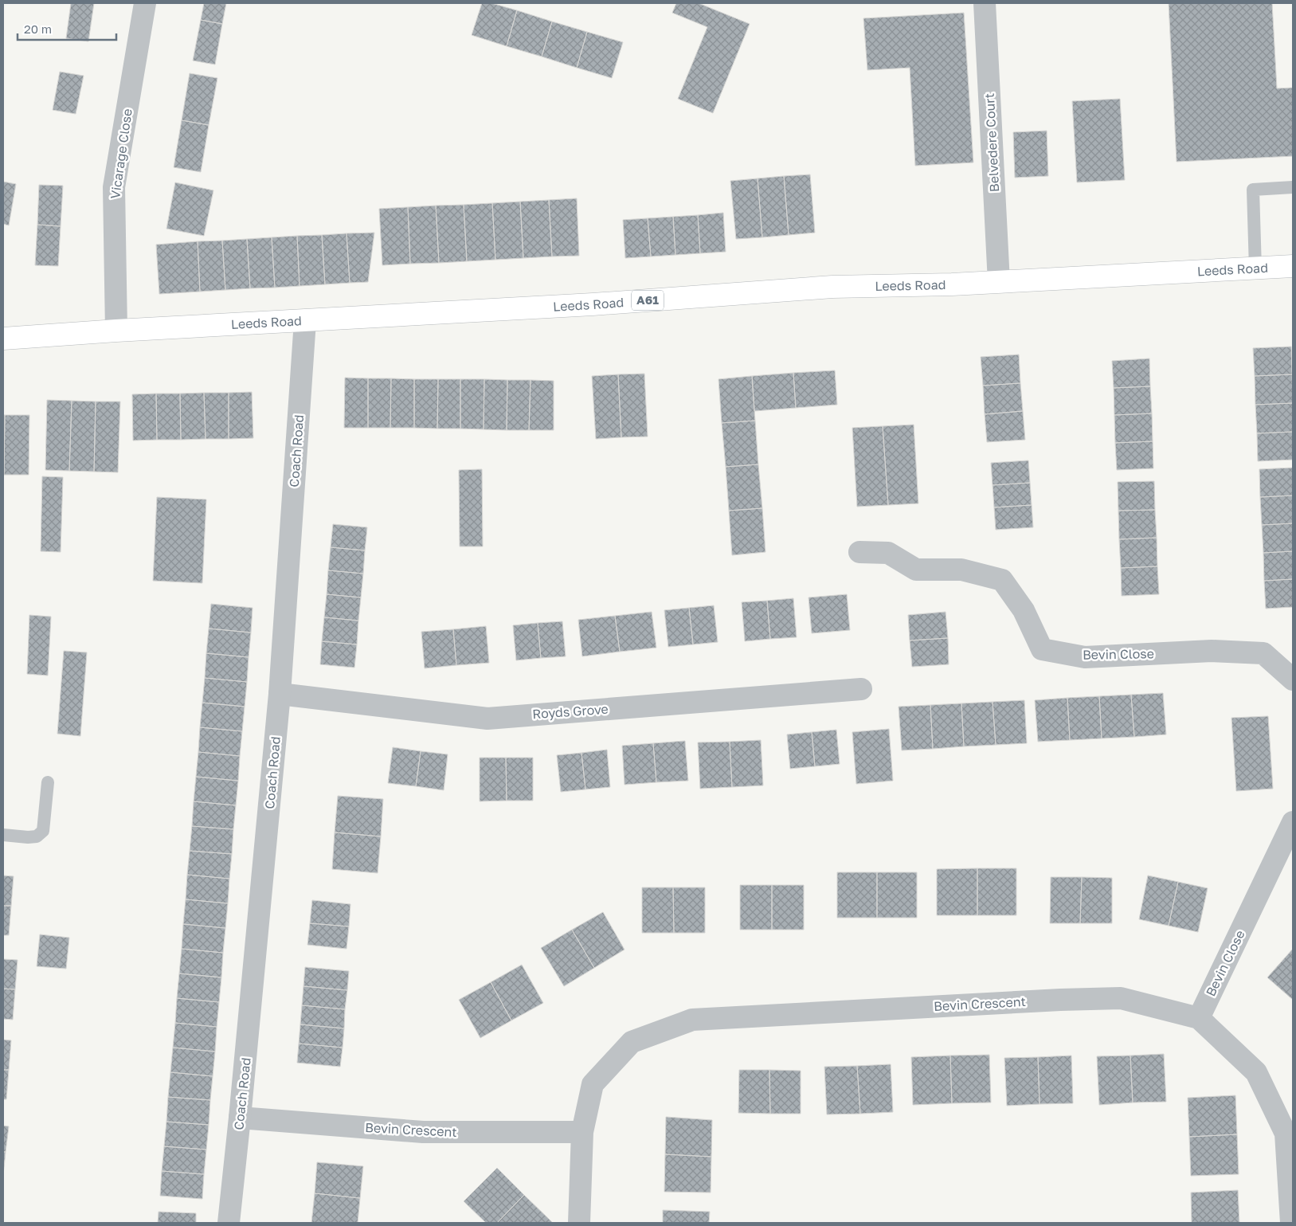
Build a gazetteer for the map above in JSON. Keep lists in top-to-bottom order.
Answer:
{
  "streets": {
    "main road": ["Leeds Road", "A61"],
    "street": [
      "Belvedere Court",
      "Vicarage Close",
      "Coach Road",
      "Bevin Close",
      "Royds Grove",
      "Bevin Crescent"
    ]
  },
  "crossings": [
    ["Belvedere Court", "Leeds Road"],
    ["Vicarage Close", "Leeds Road"],
    ["Leeds Road", "Coach Road"],
    ["Coach Road", "Royds Grove"],
    ["Coach Road", "Bevin Crescent"],
    ["Bevin Close", "Bevin Crescent"]
  ],
  "scale_bar": "20 m"
}
